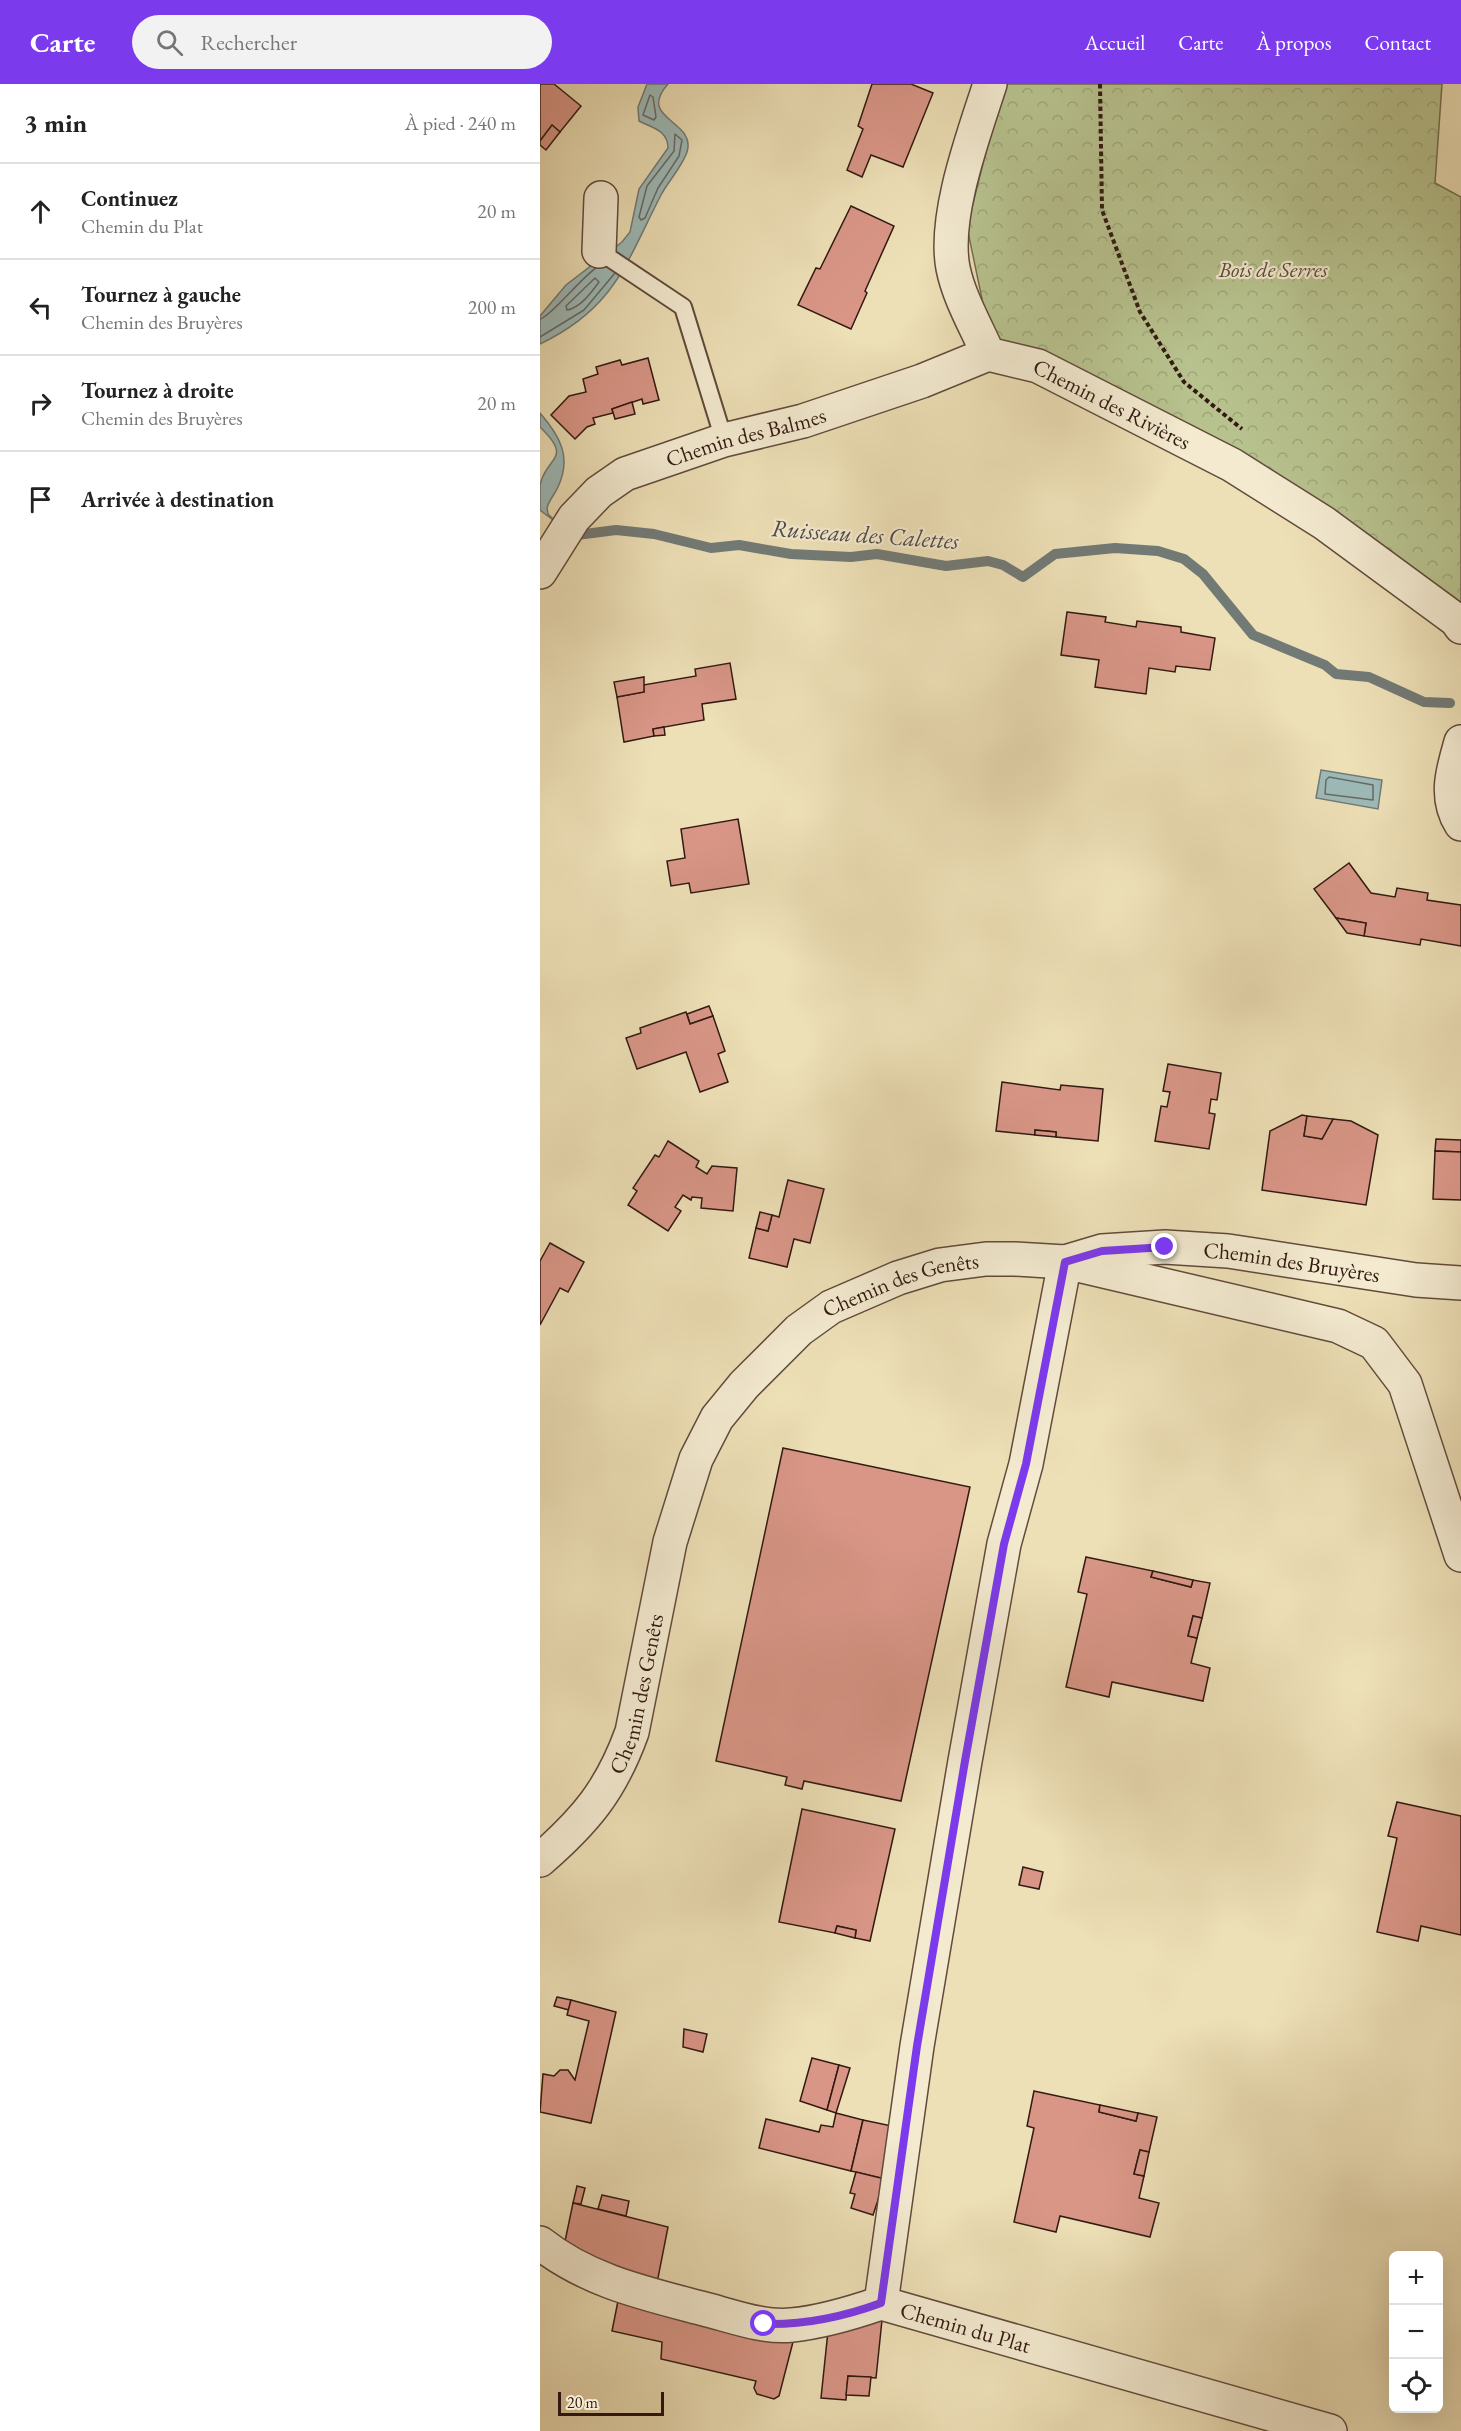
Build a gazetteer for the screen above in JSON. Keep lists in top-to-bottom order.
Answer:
{
  "streets": {
    "street": [
      "Chemin des Rivières",
      "Chemin des Balmes",
      "Chemin des Bruyères",
      "Chemin des Genêts",
      "Chemin du Plat"
    ]
  },
  "crossings": [
    ["Chemin des Rivières", "Chemin des Balmes"],
    ["Chemin des Bruyères", "Chemin des Genêts"]
  ],
  "water": ["Ruisseau des Calettes"],
  "parks": ["Bois de Serres"],
  "scale_bar": "20 m",
  "page": {
    "header": "Carte",
    "search": "Rechercher",
    "nav": [
      "Accueil",
      "Carte",
      "À propos",
      "Contact"
    ],
    "heading": ["3 min", "À pied · 240 m"],
    "list": [
      ["Continuez", "Chemin du Plat", "20 m"],
      ["Tournez à gauche", "Chemin des Bruyères", "200 m"],
      ["Tournez à droite", "Chemin des Bruyères", "20 m"],
      "Arrivée à destination"
    ],
    "map_buttons": ["+", "−"],
    "scale": "20 m"
  }
}
